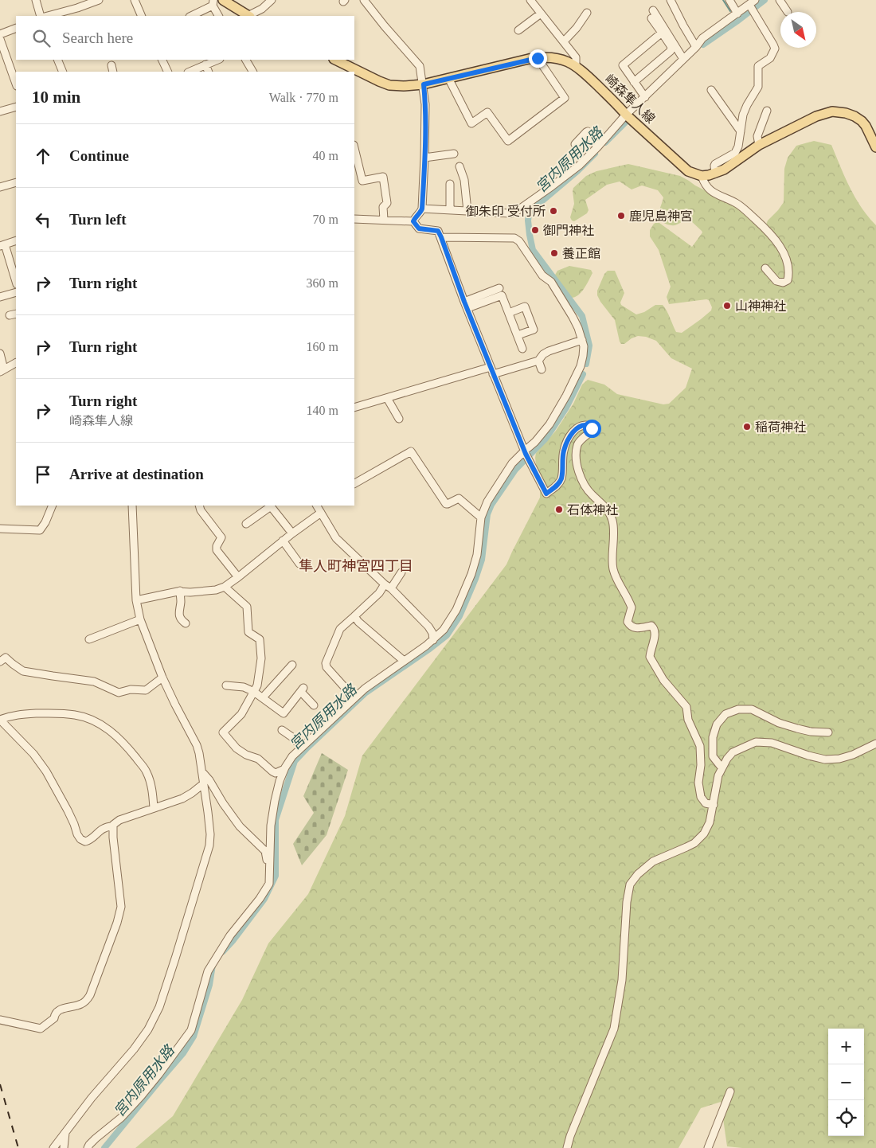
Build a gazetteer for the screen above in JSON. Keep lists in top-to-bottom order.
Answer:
{
  "streets": {
    "main road": ["崎森隼人線"]
  },
  "districts": ["隼人町神宮四丁目"],
  "water": ["宮内原用水路"],
  "places": [
    "御朱印 受付所",
    "鹿児島神宮",
    "御門神社",
    "養正館",
    "山神神社",
    "稲荷神社",
    "石体神社"
  ],
  "north": "bottom right",
  "page": {
    "search": "Search here",
    "heading": ["10 min", "Walk · 770 m"],
    "list": [
      ["Continue", "40 m"],
      ["Turn left", "70 m"],
      ["Turn right", "360 m"],
      ["Turn right", "160 m"],
      ["Turn right", "崎森隼人線", "140 m"],
      "Arrive at destination"
    ],
    "map_buttons": ["+", "−"]
  }
}
